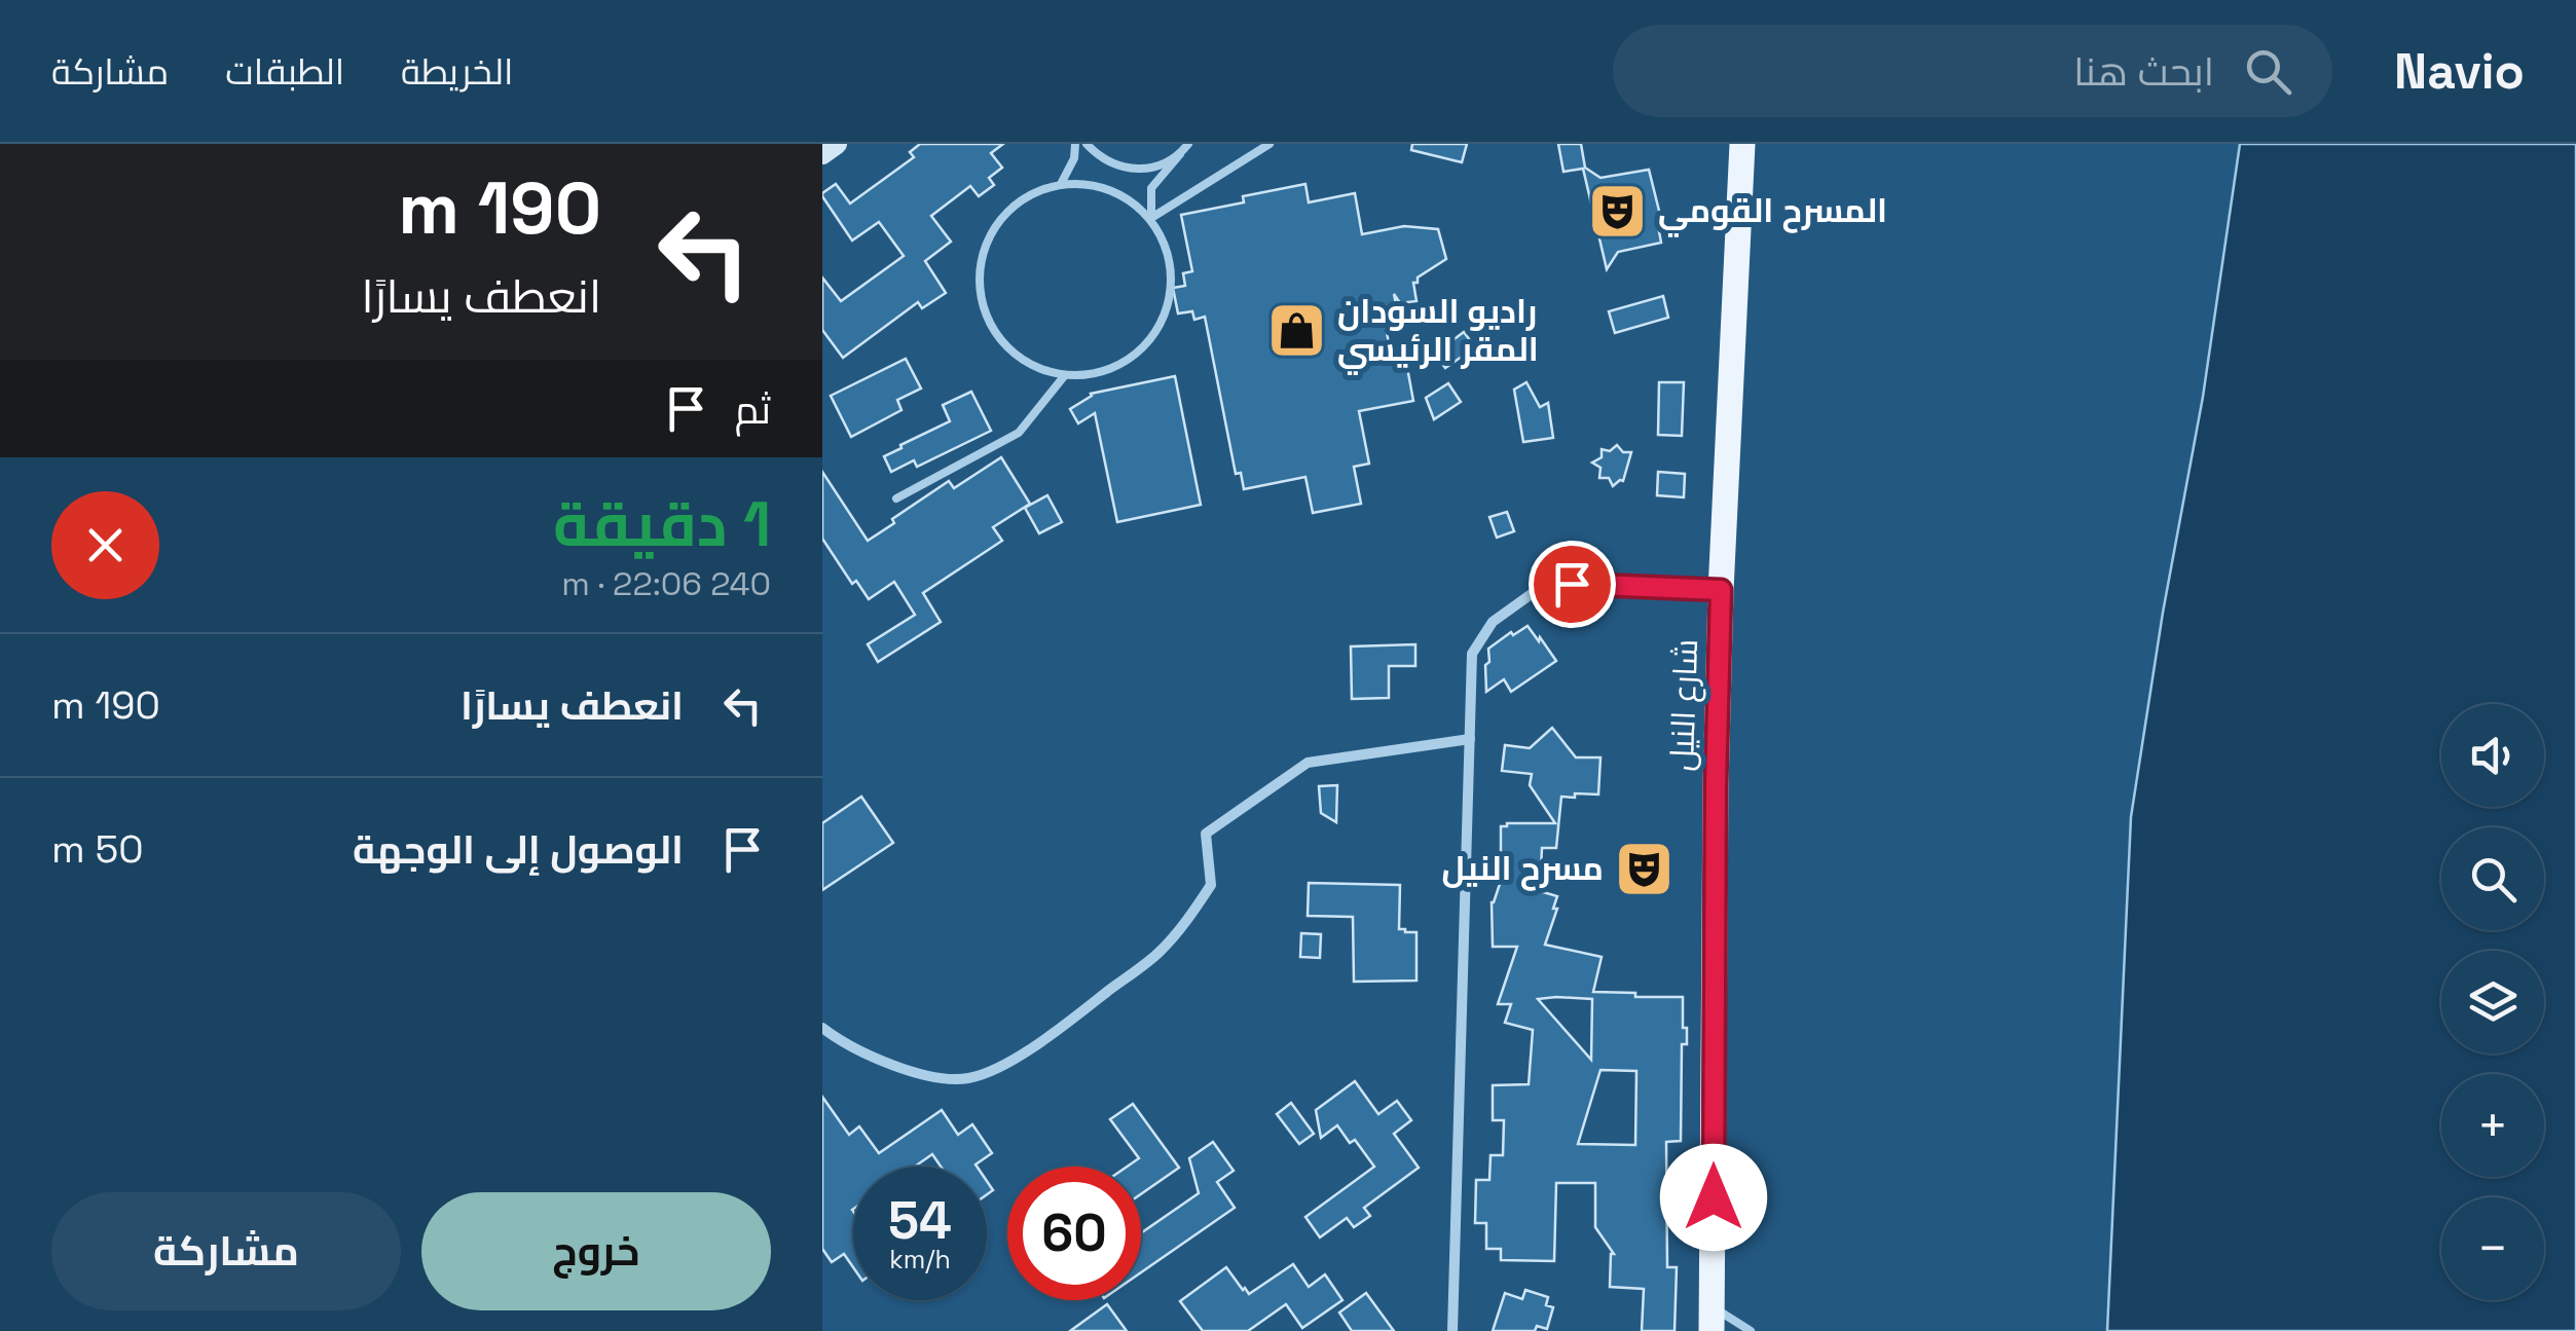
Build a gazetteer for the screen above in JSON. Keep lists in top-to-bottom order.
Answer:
{
  "streets": {
    "main road": ["شارع النيل"]
  },
  "places": {
    "theatre": ["المسرح القومي", "مسرح النيل"],
    "shop": ["راديو السودان المقر الرئيسي"]
  },
  "page": {
    "header": "Navio",
    "search": "ابحث هنا",
    "nav": ["الخريطة", "الطبقات", "مشاركة"],
    "turn": ["190 m", "انعطف يسارًا"],
    "then": "ثم",
    "heading": ["1 دقيقة", "240 m · 22:06"],
    "list": [
      {
        "name": "انعطف يسارًا",
        "value": "190 m"
      },
      {
        "name": "الوصول إلى الوجهة",
        "value": "50 m"
      }
    ],
    "map_buttons": ["+", "−"],
    "speed": "54 km/h",
    "limit": "60",
    "buttons": ["خروج", "مشاركة"]
  }
}
